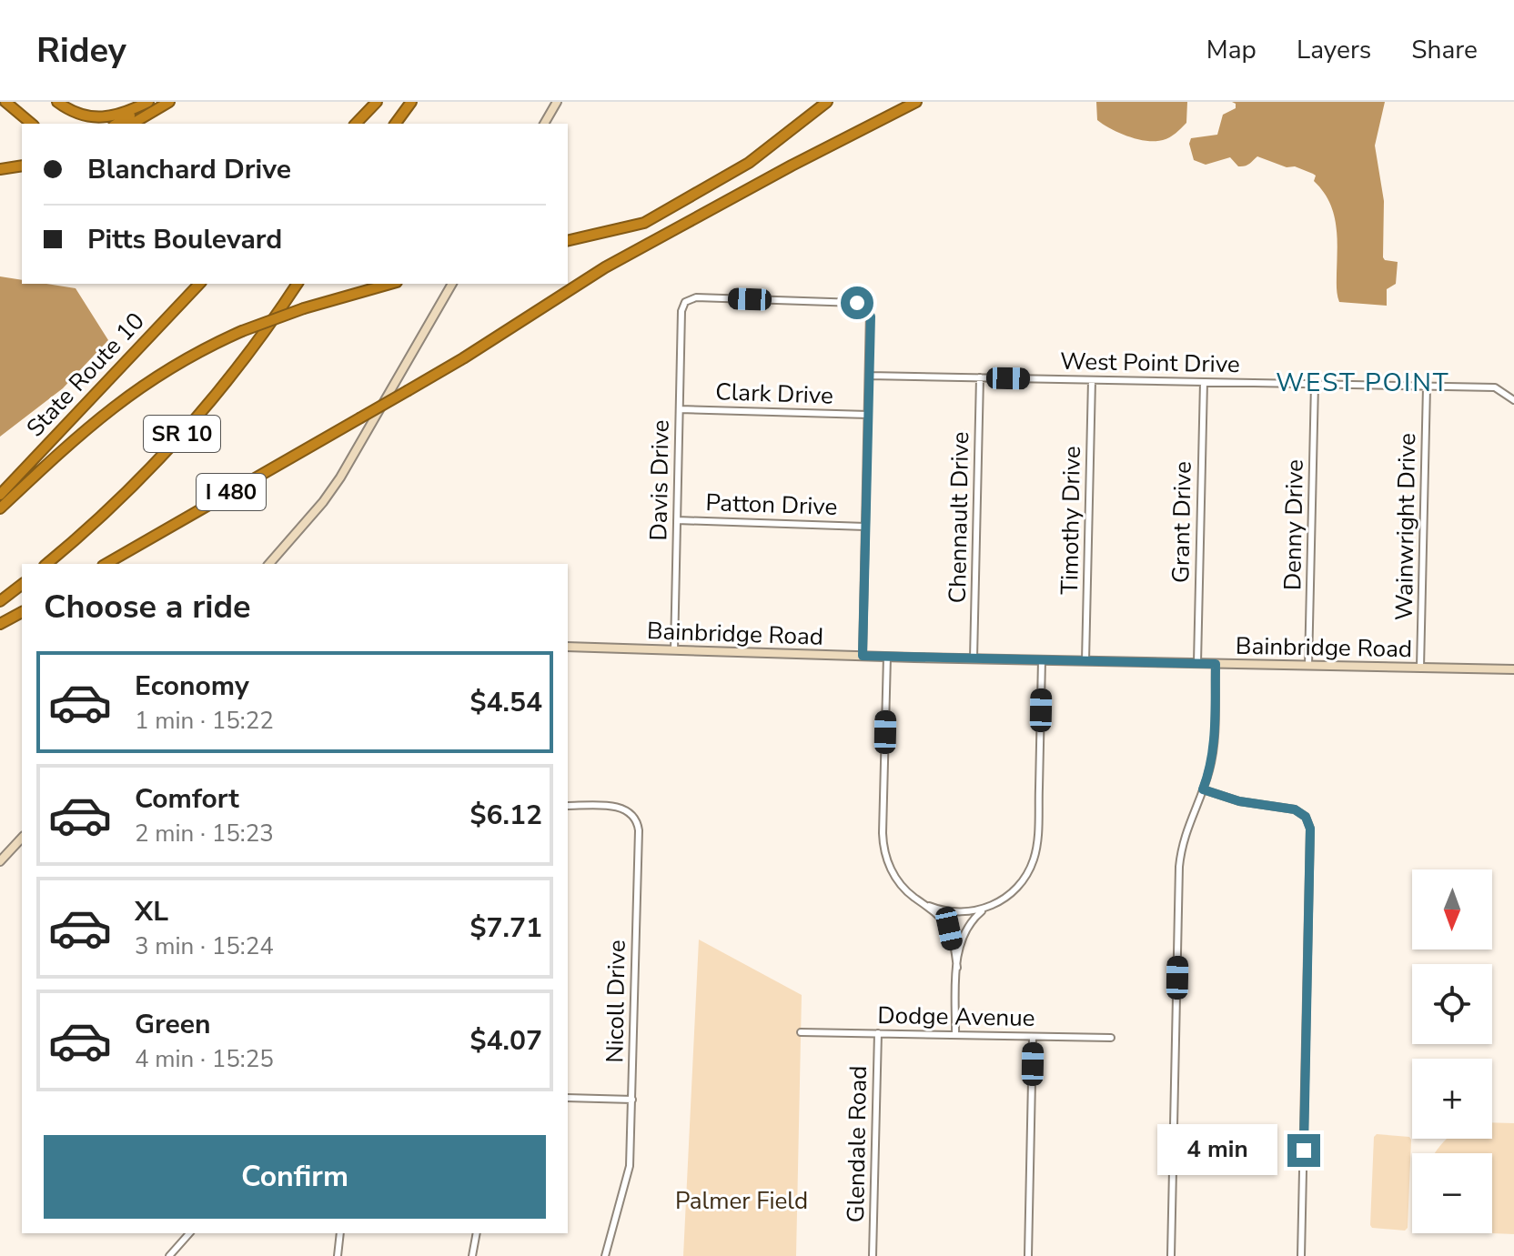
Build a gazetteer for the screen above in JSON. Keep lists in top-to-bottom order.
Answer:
{
  "streets": {
    "highway": ["State Route 10", "SR 10", "I 480"],
    "street": [
      "West Point Drive",
      "Clark Drive",
      "Davis Drive",
      "Patton Drive",
      "Chennault Drive",
      "Timothy Drive",
      "Grant Drive",
      "Denny Drive",
      "Wainwright Drive",
      "Bainbridge Road",
      "Nicoll Drive",
      "Dodge Avenue",
      "Glendale Road"
    ]
  },
  "crossings": [
    ["West Point Drive", "Davis Drive"],
    ["West Point Drive", "Chennault Drive"],
    ["West Point Drive", "Timothy Drive"],
    ["West Point Drive", "Grant Drive"],
    ["West Point Drive", "Denny Drive"],
    ["West Point Drive", "Wainwright Drive"],
    ["Clark Drive", "Davis Drive"],
    ["Davis Drive", "Patton Drive"],
    ["Davis Drive", "Bainbridge Road"],
    ["Chennault Drive", "Bainbridge Road"],
    ["Timothy Drive", "Bainbridge Road"],
    ["Grant Drive", "Bainbridge Road"],
    ["Denny Drive", "Bainbridge Road"],
    ["Wainwright Drive", "Bainbridge Road"],
    ["Dodge Avenue", "Glendale Road"]
  ],
  "districts": ["WEST POINT"],
  "parks": ["Palmer Field"],
  "north": "bottom",
  "page": {
    "header": "Ridey",
    "nav": ["Map", "Layers", "Share"],
    "banner": ["Blanchard Drive", "Pitts Boulevard"],
    "heading": "Choose a ride",
    "list": [
      {
        "name": "Economy",
        "note": "1 min · 15:22",
        "value": "$4.54"
      },
      {
        "name": "Comfort",
        "note": "2 min · 15:23",
        "value": "$6.12"
      },
      {
        "name": "XL",
        "note": "3 min · 15:24",
        "value": "$7.71"
      },
      {
        "name": "Green",
        "note": "4 min · 15:25",
        "value": "$4.07"
      }
    ],
    "map_buttons": ["+", "−"],
    "buttons": "Confirm",
    "bubble": "4 min"
  }
}
